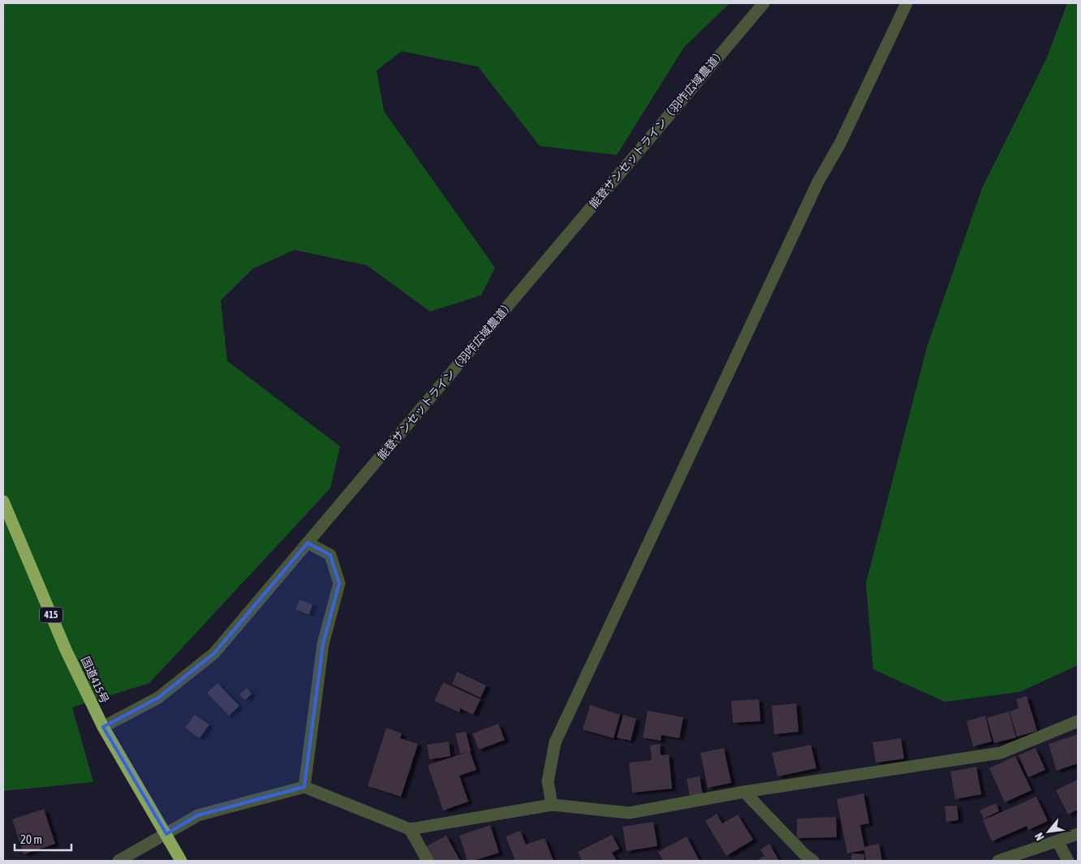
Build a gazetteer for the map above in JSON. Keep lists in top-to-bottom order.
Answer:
{
  "streets": {
    "highway": ["415", "国道415号"],
    "street": ["能登サンセットライン（羽咋広域農道）"]
  },
  "crossings": [
    ["能登サンセットライン（羽咋広域農道）", "国道415号"]
  ],
  "scale_bar": "20 m",
  "north": "bottom left"
}
